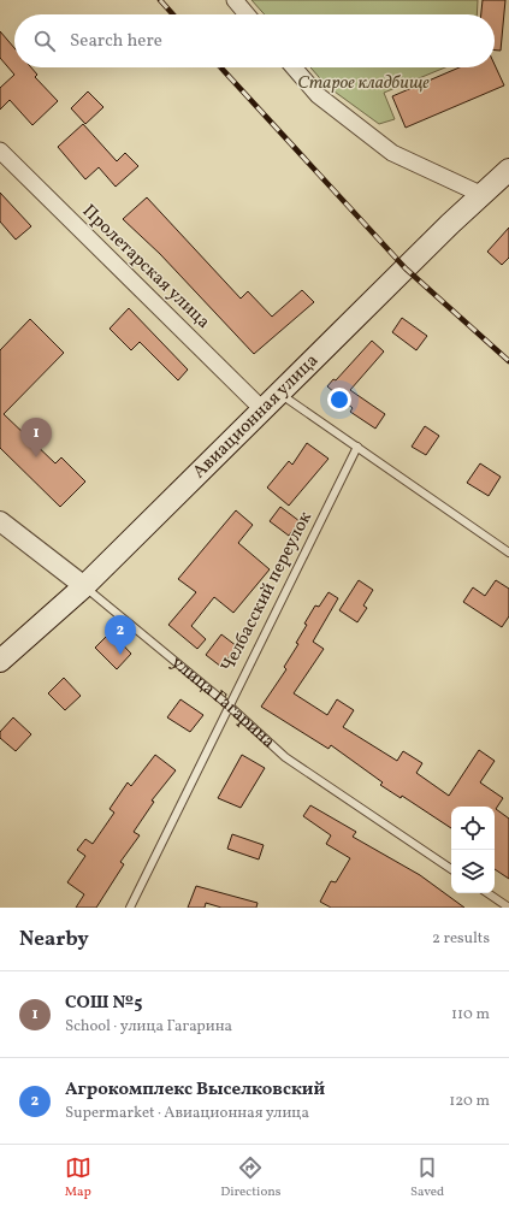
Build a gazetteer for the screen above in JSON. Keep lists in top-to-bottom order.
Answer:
{
  "streets": {
    "main road": ["Авиационная улица"],
    "street": ["Пролетарская улица", "улица Гагарина"],
    "lane": ["Челбасский переулок"]
  },
  "crossings": [
    ["Пролетарская улица", "Авиационная улица"],
    ["Авиационная улица", "улица Гагарина"],
    ["Челбасский переулок", "улица Гагарина"]
  ],
  "parks": ["Старое кладбище"],
  "page": {
    "search": "Search here",
    "pins": ["1", "2"],
    "heading": ["Nearby", "2 results"],
    "list": [
      {
        "mark": "1",
        "name": "СОШ №5",
        "note": "School · улица Гагарина",
        "value": "110 m"
      },
      {
        "mark": "2",
        "name": "Агрокомплекс Выселковский",
        "note": "Supermarket · Авиационная улица",
        "value": "120 m"
      }
    ],
    "nav": ["Map", "Directions", "Saved"]
  }
}
